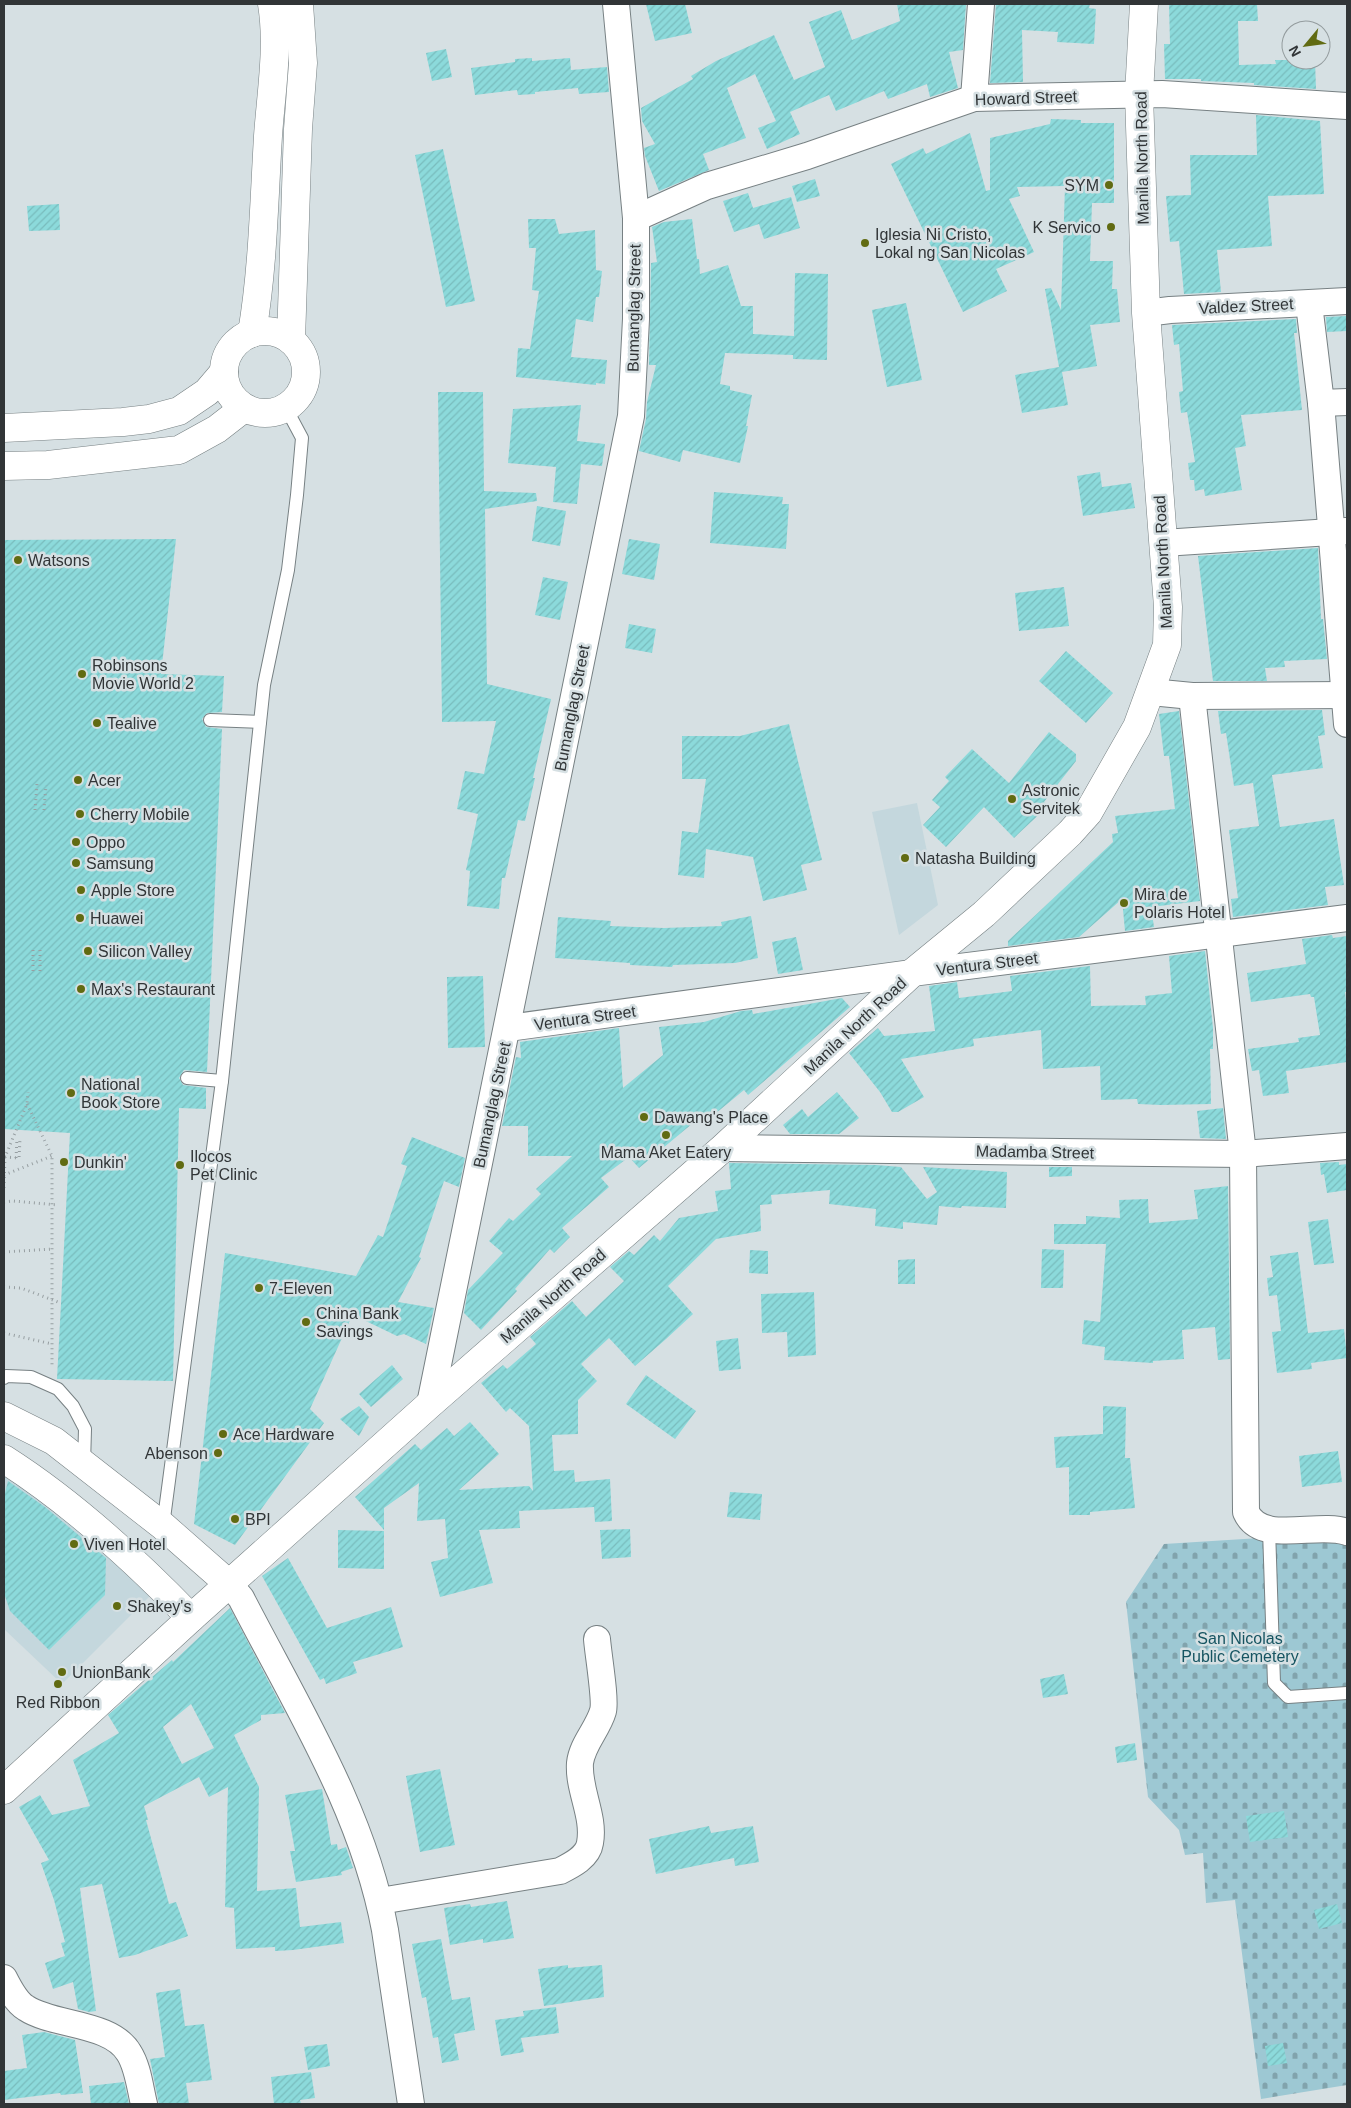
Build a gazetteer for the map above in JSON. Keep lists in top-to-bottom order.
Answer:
{
  "streets": {
    "main road": ["Manila North Road"],
    "street": [
      "Howard Street",
      "Valdez Street",
      "Bumanglag Street",
      "Ventura Street",
      "Madamba Street"
    ]
  },
  "crossings": [
    ["Howard Street", "Manila North Road"],
    ["Howard Street", "Bumanglag Street"],
    ["Manila North Road", "Valdez Street"],
    ["Manila North Road", "Bumanglag Street"],
    ["Manila North Road", "Ventura Street"],
    ["Manila North Road", "Madamba Street"],
    ["Bumanglag Street", "Ventura Street"]
  ],
  "parks": ["San Nicolas Public Cemetery"],
  "places": [
    "SYM",
    "K Servico",
    "Iglesia Ni Cristo, Lokal ng San Nicolas",
    "Watsons",
    "Robinsons Movie World 2",
    "Tealive",
    "Acer",
    "Astronic Servitek",
    "Cherry Mobile",
    "Oppo",
    "Natasha Building",
    "Samsung",
    "Apple Store",
    "Mira de Polaris Hotel",
    "Huawei",
    "Silicon Valley",
    "Max's Restaurant",
    "National Book Store",
    "Dawang's Place",
    "Mama Aket Eatery",
    "Dunkin'",
    "Ilocos Pet Clinic",
    "7-Eleven",
    "China Bank Savings",
    "Ace Hardware",
    "Abenson",
    "BPI",
    "Viven Hotel",
    "Shakey's",
    "UnionBank",
    "Red Ribbon"
  ],
  "north": "bottom left"
}
